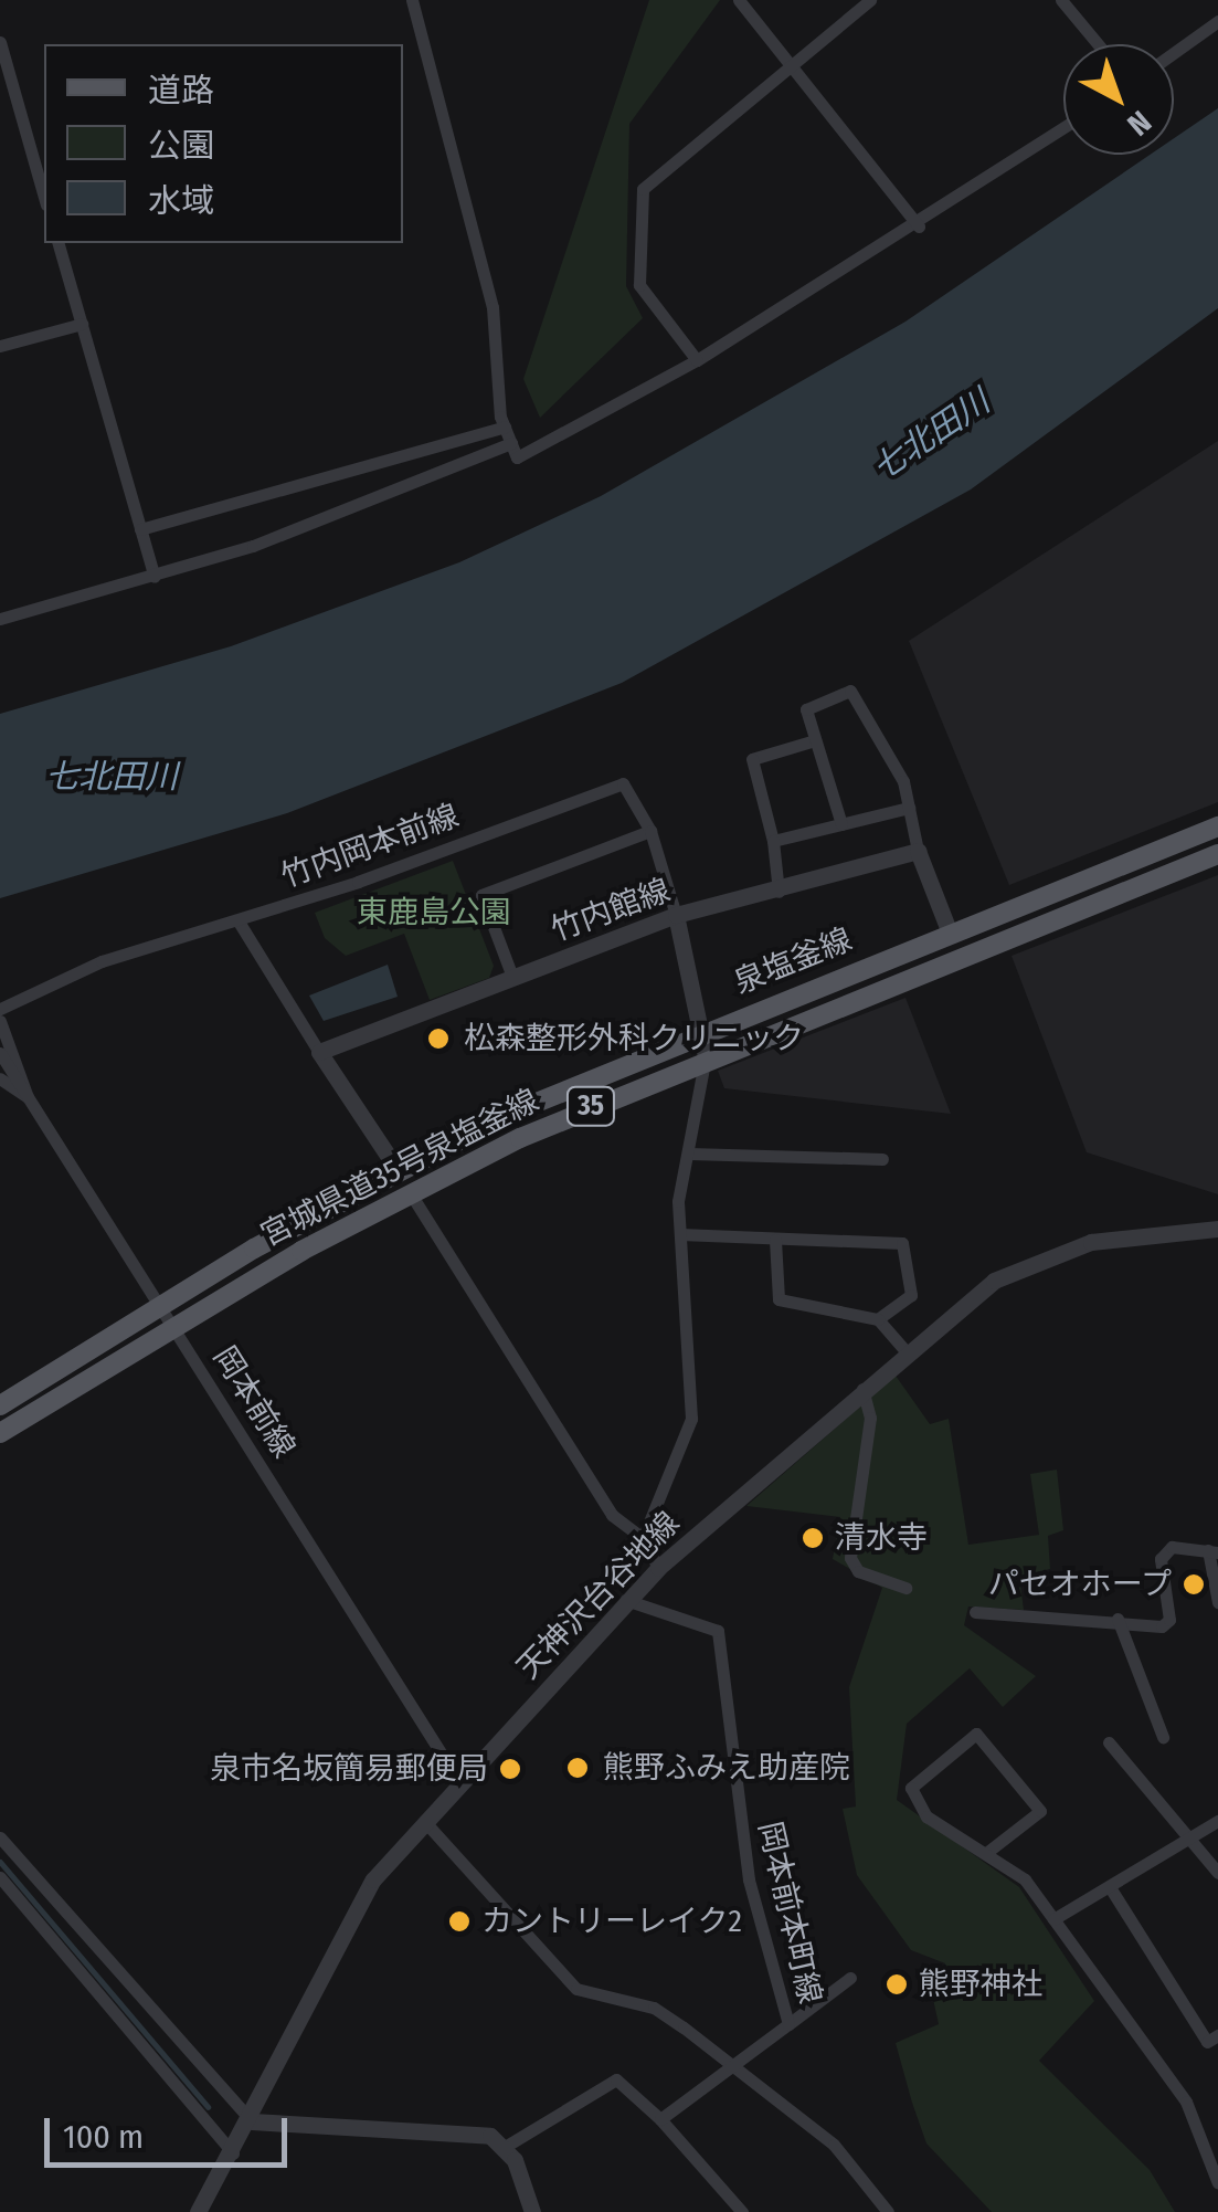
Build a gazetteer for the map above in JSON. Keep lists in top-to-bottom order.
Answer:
{
  "streets": {
    "main road": ["泉塩釜線", "35", "宮城県道35号泉塩釜線"],
    "street": [
      "竹内岡本前線",
      "竹内館線",
      "岡本前線",
      "天神沢台谷地線",
      "岡本前本町線"
    ]
  },
  "crossings": [
    ["竹内岡本前線", "竹内館線"],
    ["泉塩釜線", "岡本前線"],
    ["宮城県道35号泉塩釜線", "岡本前線"],
    ["岡本前線", "天神沢台谷地線"],
    ["天神沢台谷地線", "岡本前本町線"]
  ],
  "water": ["七北田川"],
  "parks": ["東鹿島公園"],
  "places": [
    "松森整形外科クリニック",
    "清水寺",
    "パセオホープ",
    "熊野ふみえ助産院",
    "泉市名坂簡易郵便局",
    "カントリーレイク2",
    "熊野神社"
  ],
  "legend": ["道路", "公園", "水域"],
  "scale_bar": "100 m",
  "north": "bottom right"
}
